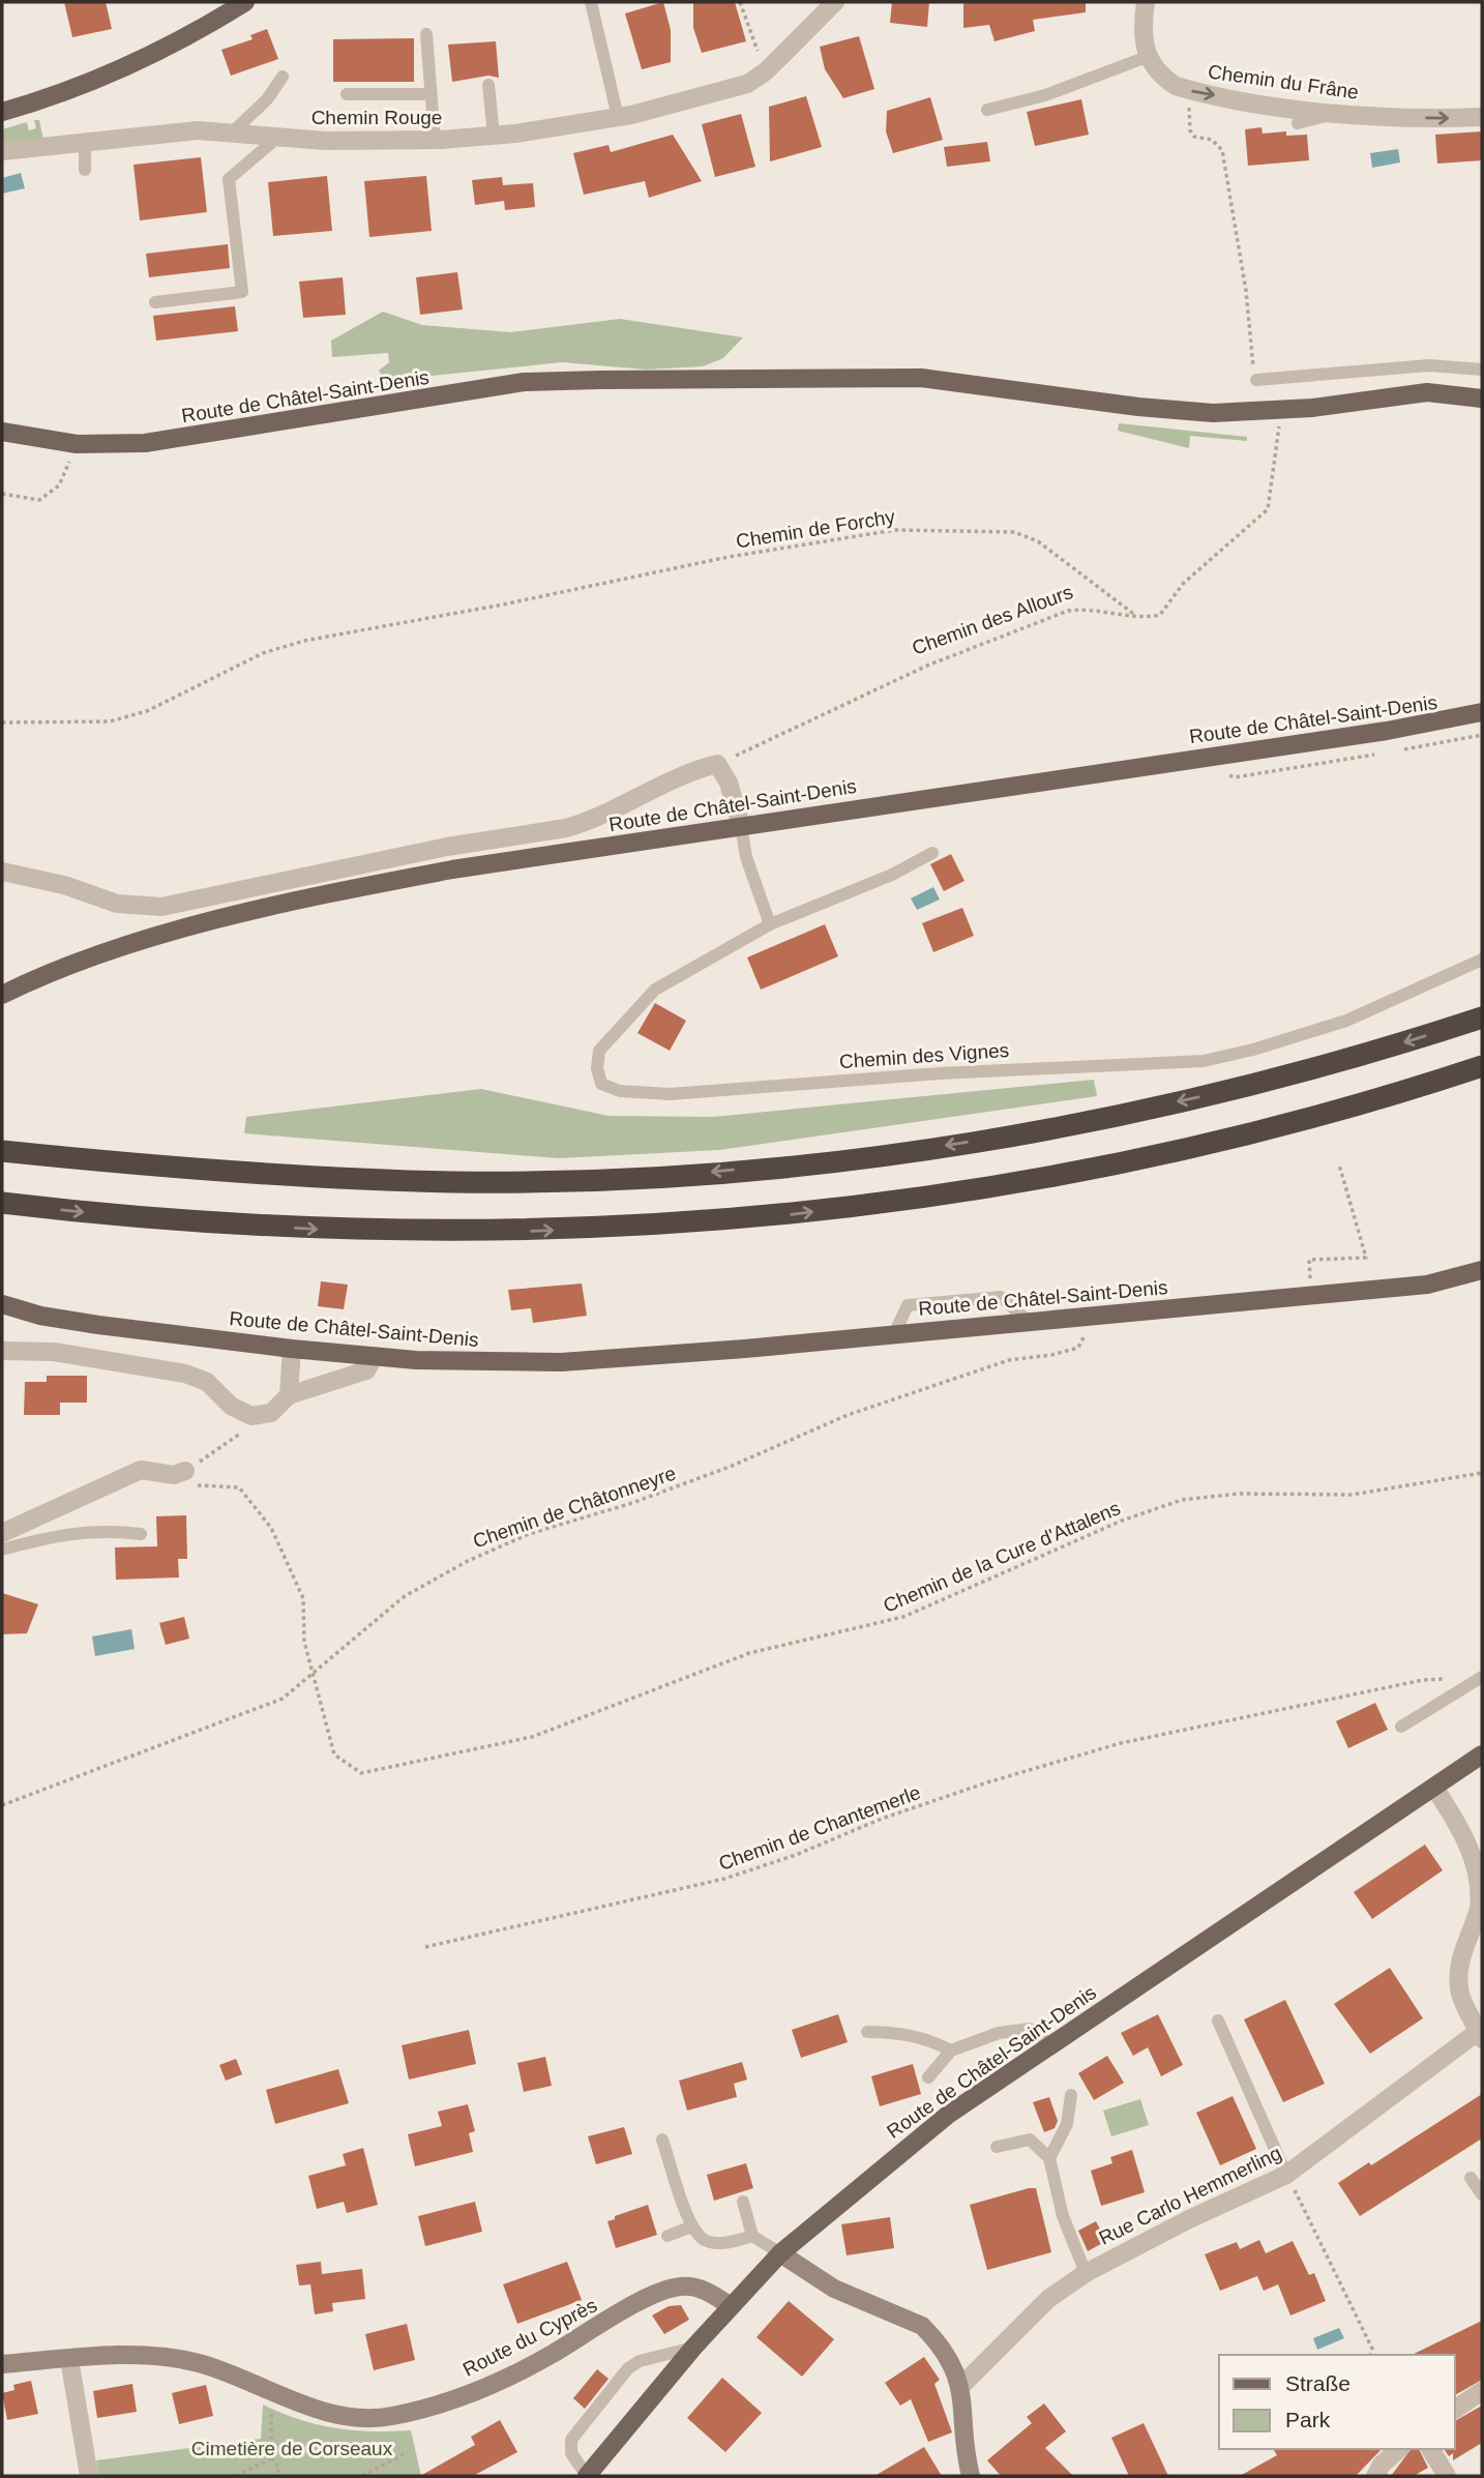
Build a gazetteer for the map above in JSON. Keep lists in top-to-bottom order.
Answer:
{
  "streets": {
    "main road": ["Route de Châtel-Saint-Denis"],
    "street": [
      "Chemin du Frâne",
      "Chemin Rouge",
      "Rue Carlo Hemmerling",
      "Route du Cyprès"
    ],
    "lane": ["Chemin des Vignes"],
    "path": [
      "Chemin de Forchy",
      "Chemin des Allours",
      "Chemin de Châtonneyre",
      "Chemin de la Cure d'Attalens",
      "Chemin de Chantemerle"
    ]
  },
  "crossings": [
    ["Route de Châtel-Saint-Denis", "Chemin des Allours"],
    ["Route de Châtel-Saint-Denis", "Chemin de Châtonneyre"],
    ["Route de Châtel-Saint-Denis", "Route du Cyprès"],
    ["Chemin de Forchy", "Chemin des Allours"],
    ["Chemin de Châtonneyre", "Chemin de la Cure d'Attalens"]
  ],
  "one_way": ["Chemin du Frâne"],
  "parks": ["Cimetière de Corseaux"],
  "legend": ["Straße", "Park"]
}
